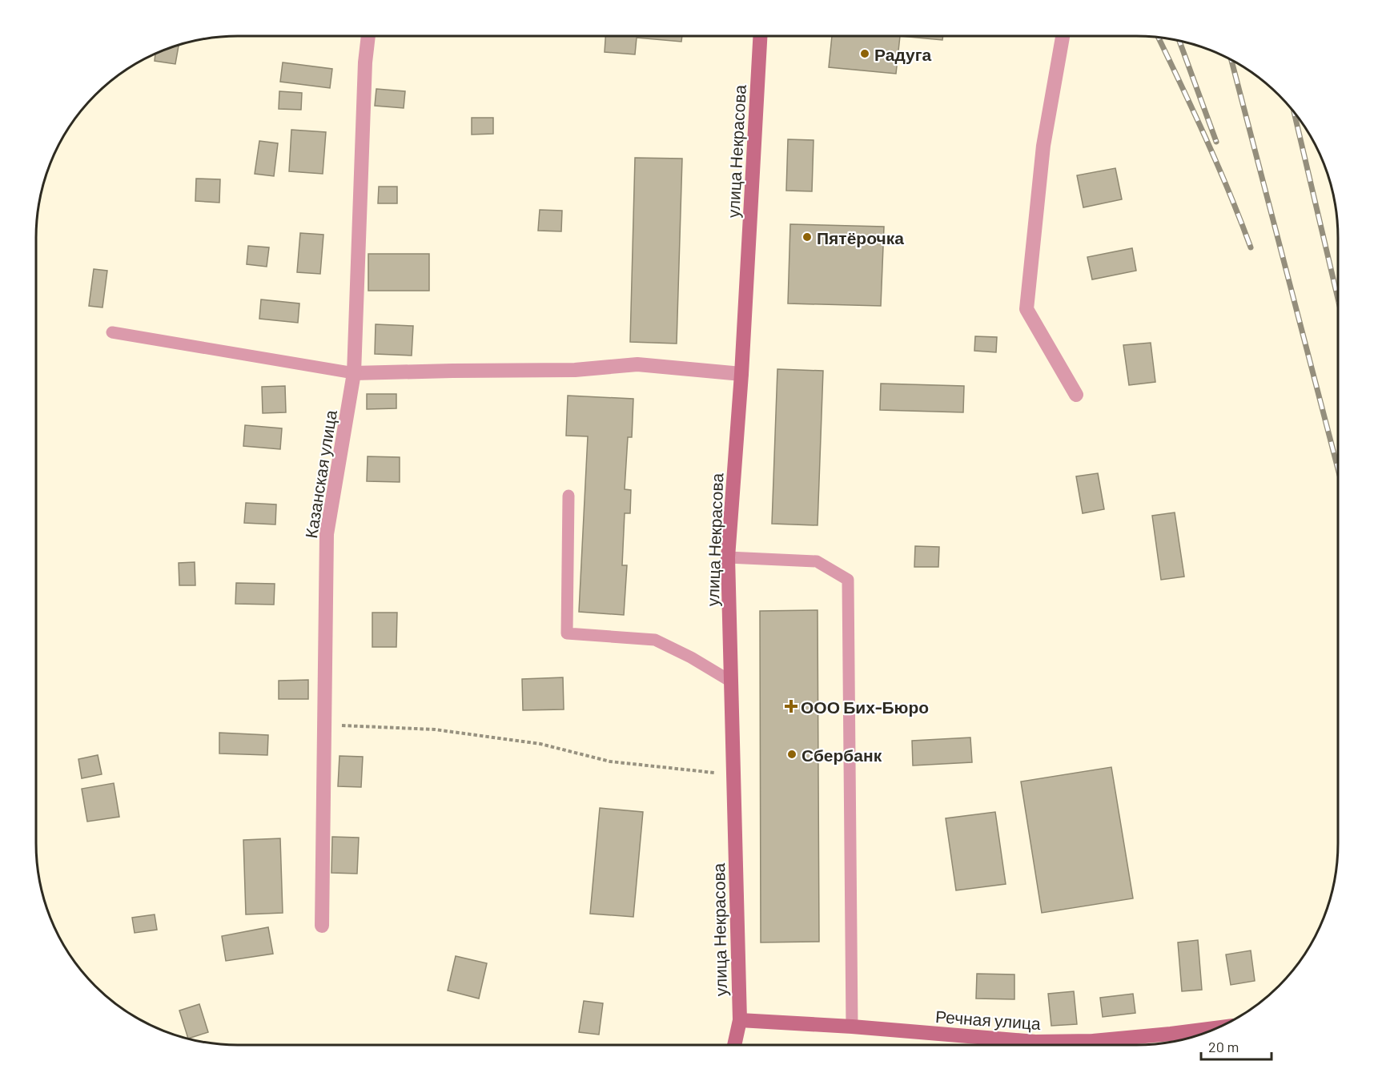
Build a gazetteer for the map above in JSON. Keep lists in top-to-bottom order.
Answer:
{
  "streets": {
    "street": ["улица Некрасова", "Казанская улица", "Речная улица"]
  },
  "crossings": [
    ["улица Некрасова", "Речная улица"]
  ],
  "places": {
    "other": ["Радуга", "Пятёрочка", "Сбербанк"],
    "health": ["ООО Бих-Бюро"]
  },
  "scale_bar": "20 m"
}
